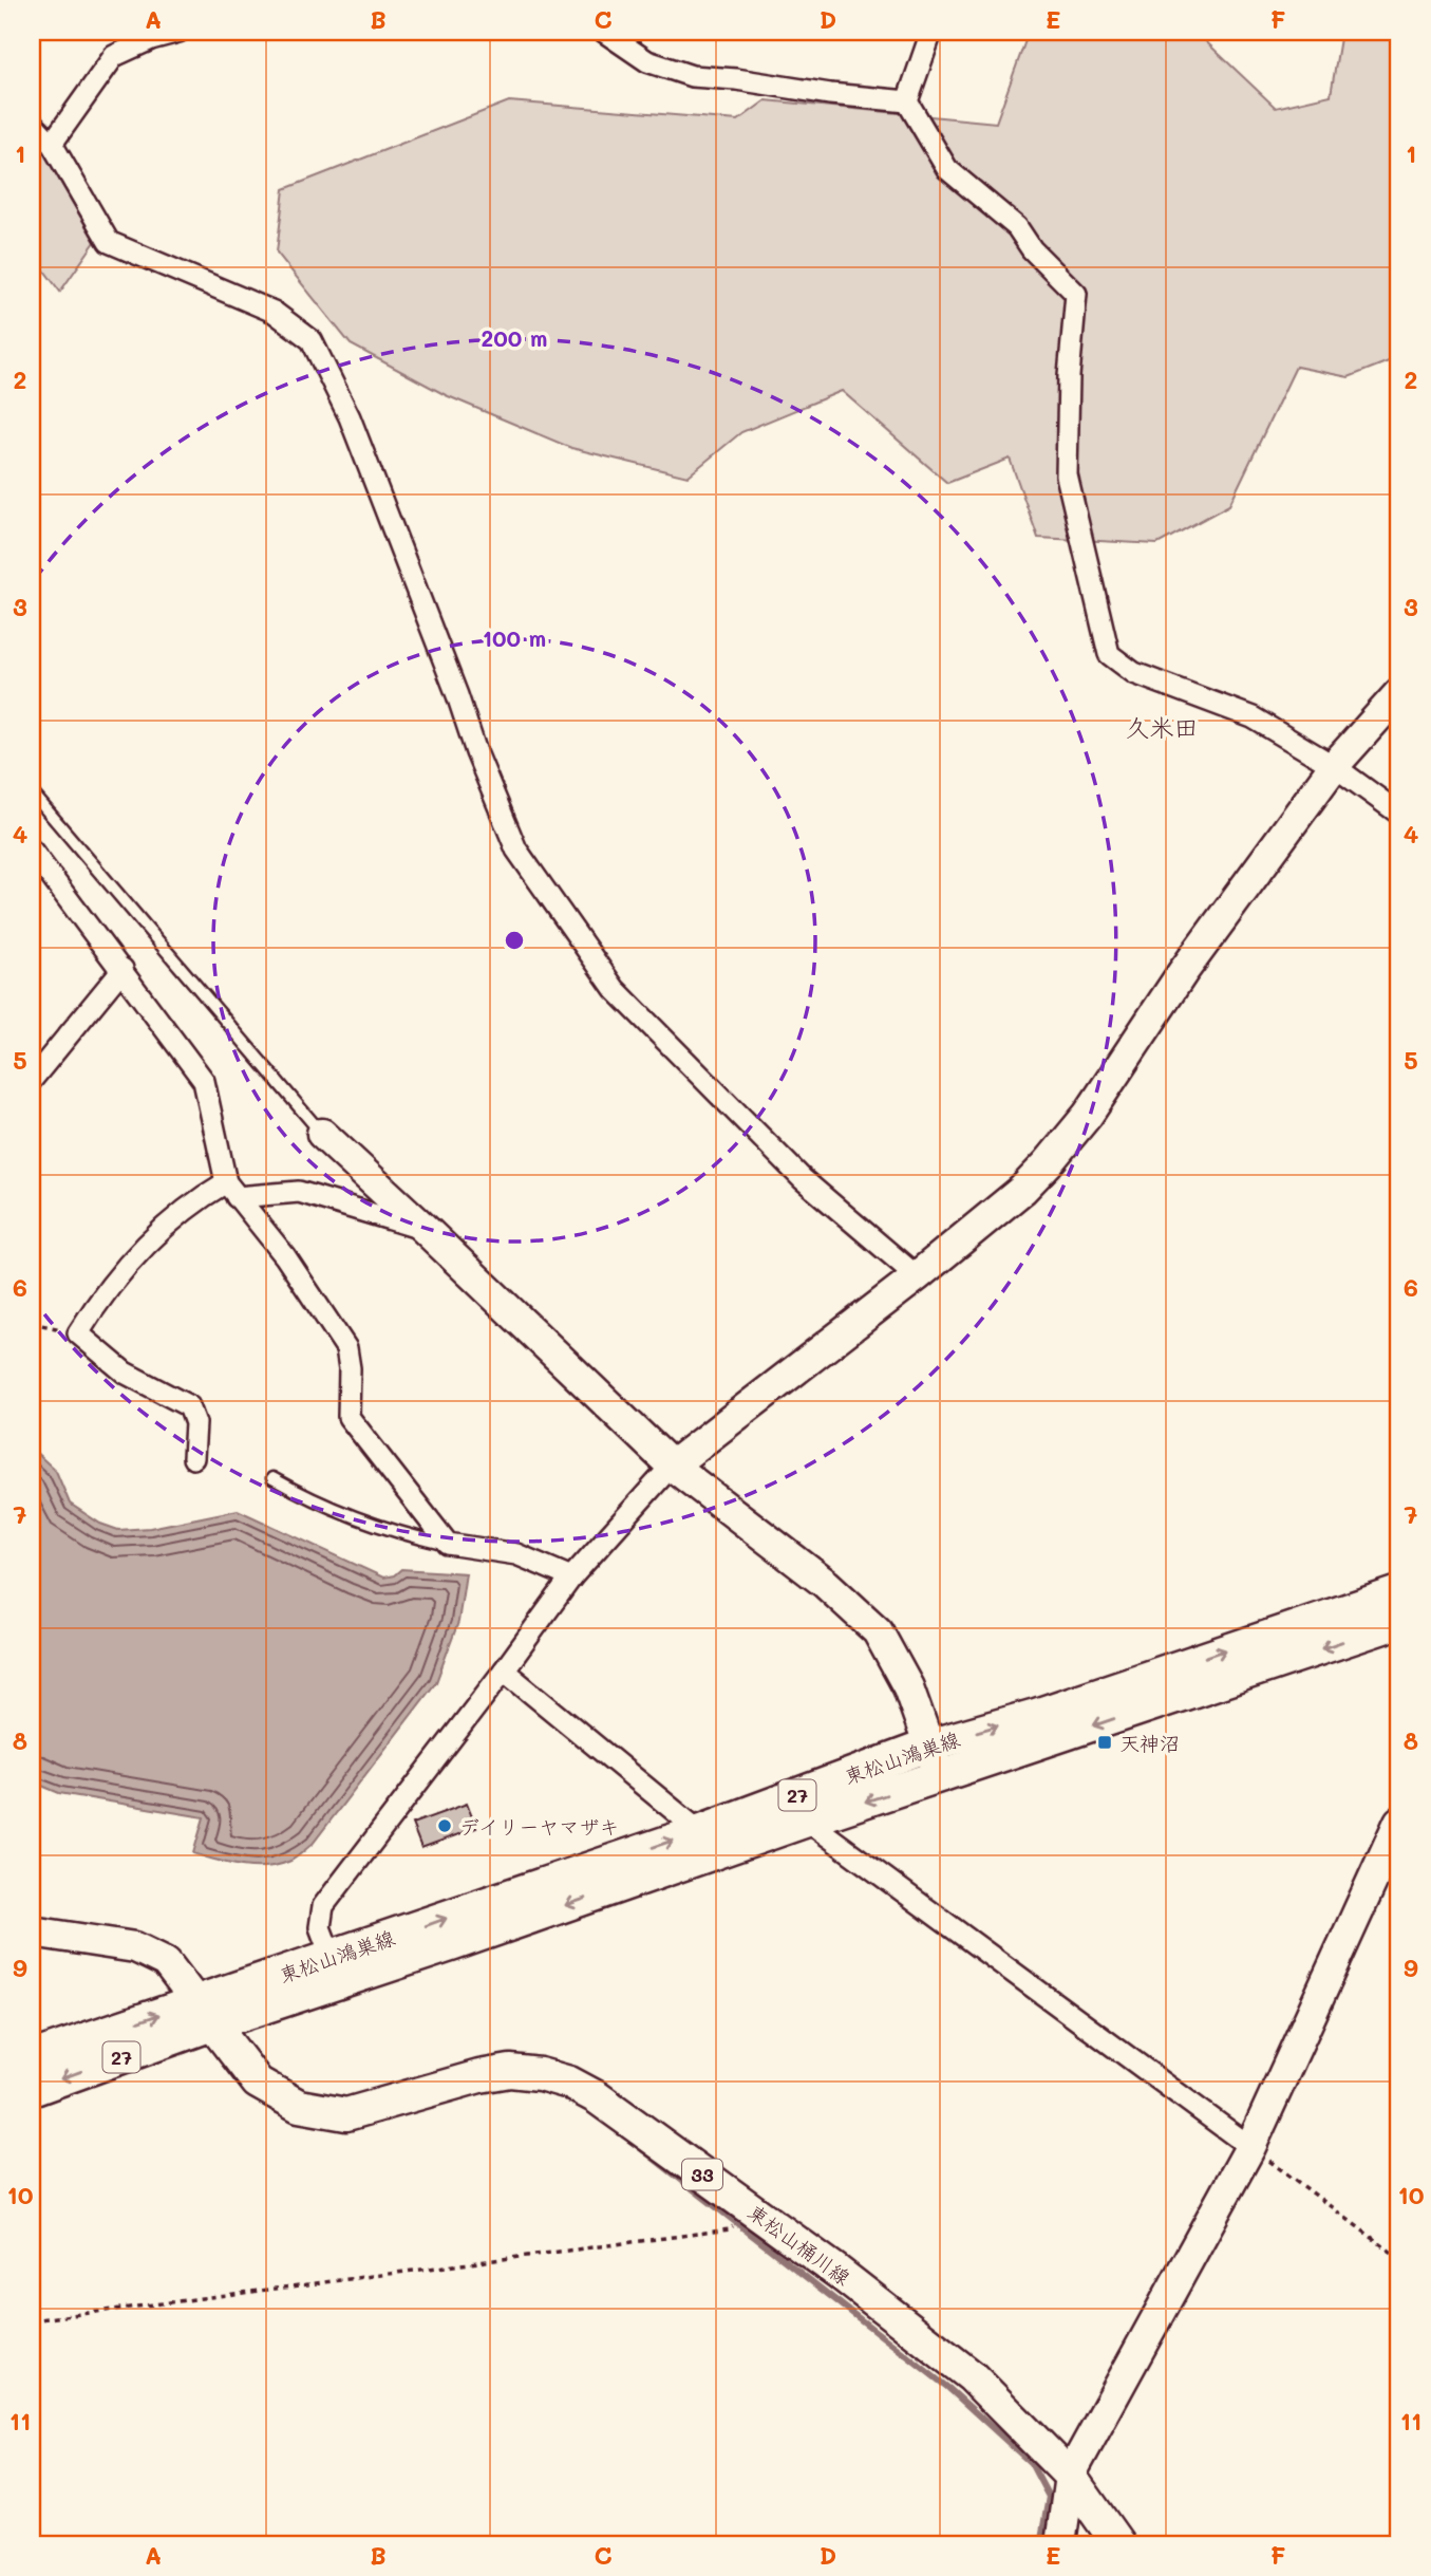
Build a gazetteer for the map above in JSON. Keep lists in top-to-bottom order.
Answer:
{
  "streets": {
    "main road": [
      "東松山鴻巣線",
      "27",
      "33",
      "東松山桶川線"
    ]
  },
  "crossings": [
    ["東松山鴻巣線", "27"],
    ["東松山鴻巣線", "東松山桶川線"],
    ["27", "東松山桶川線"]
  ],
  "districts": ["久米田"],
  "places": {
    "transit": ["天神沼"],
    "other": ["デイリーヤマザキ"]
  },
  "grid": {
    "columns": [
      "A",
      "B",
      "C",
      "D",
      "E",
      "F"
    ],
    "rows": [
      "1",
      "2",
      "3",
      "4",
      "5",
      "6",
      "7",
      "8",
      "9",
      "10",
      "11"
    ]
  },
  "rings": ["200 m", "100 m"]
}
